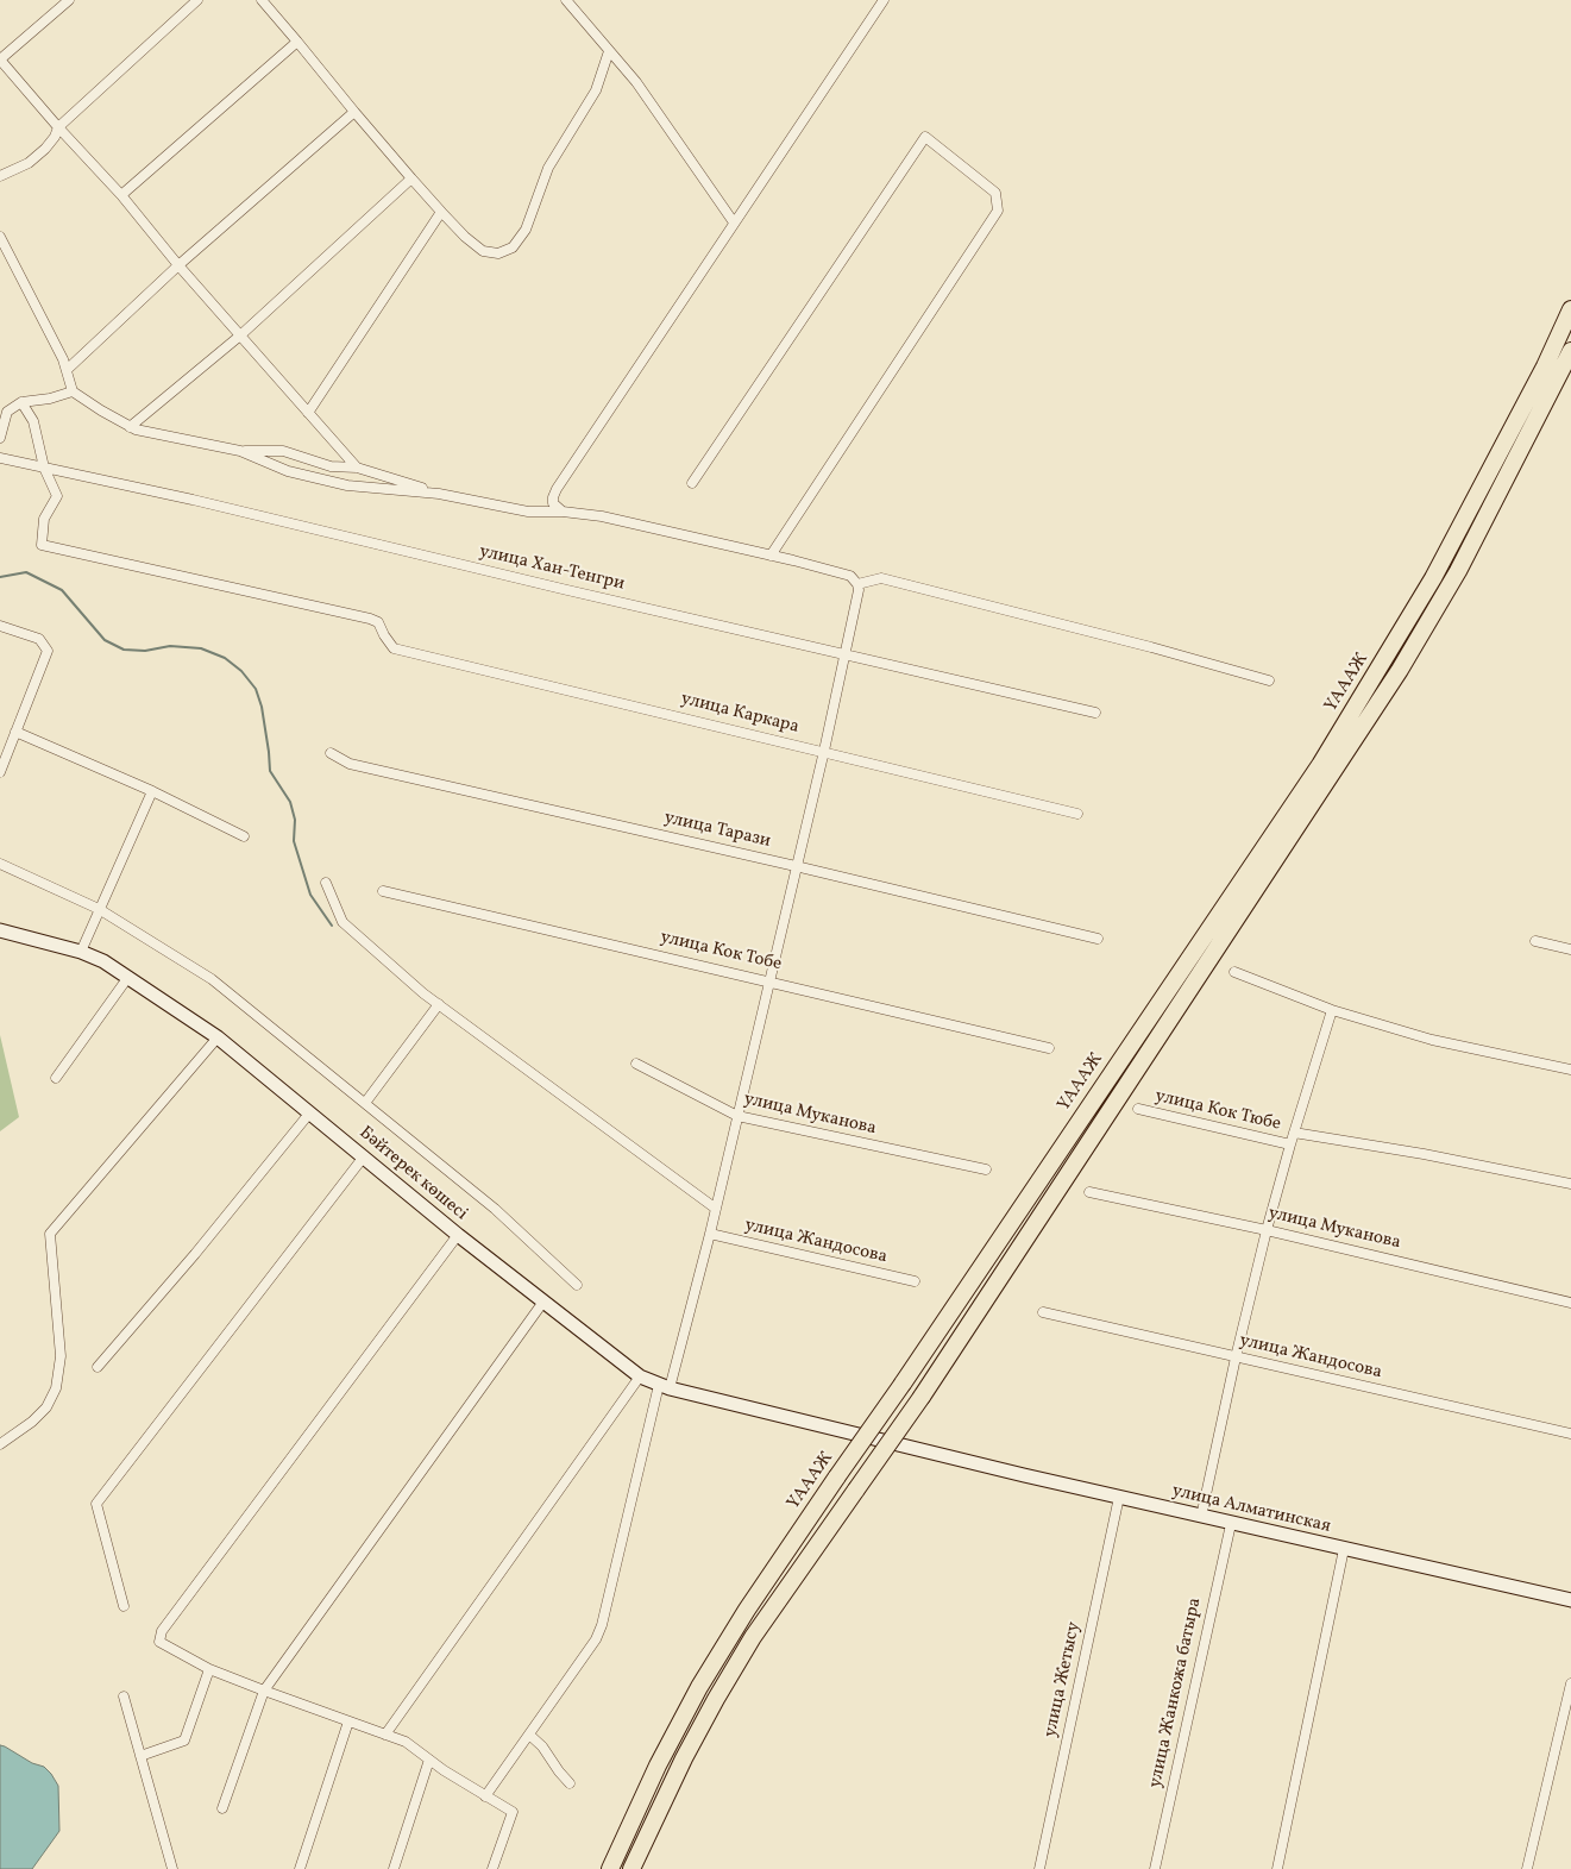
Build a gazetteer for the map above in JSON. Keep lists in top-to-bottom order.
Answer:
{
  "streets": {
    "highway": ["ҮАААЖ"],
    "street": [
      "улица Хан-Тенгри",
      "улица Каркара",
      "улица Тарази",
      "улица Кок Тобе",
      "улица Кок Тюбе",
      "улица Муканова",
      "Бәйтерек көшесі",
      "улица Жандосова",
      "улица Алматинская",
      "улица Жетысу",
      "улица Жанкожа батыра"
    ]
  },
  "crossings": [
    ["улица Хан-Тенгри", "улица Каркара"],
    ["Бәйтерек көшесі", "улица Алматинская"],
    ["улица Алматинская", "улица Жетысу"],
    ["улица Алматинская", "улица Жанкожа батыра"]
  ]
}
